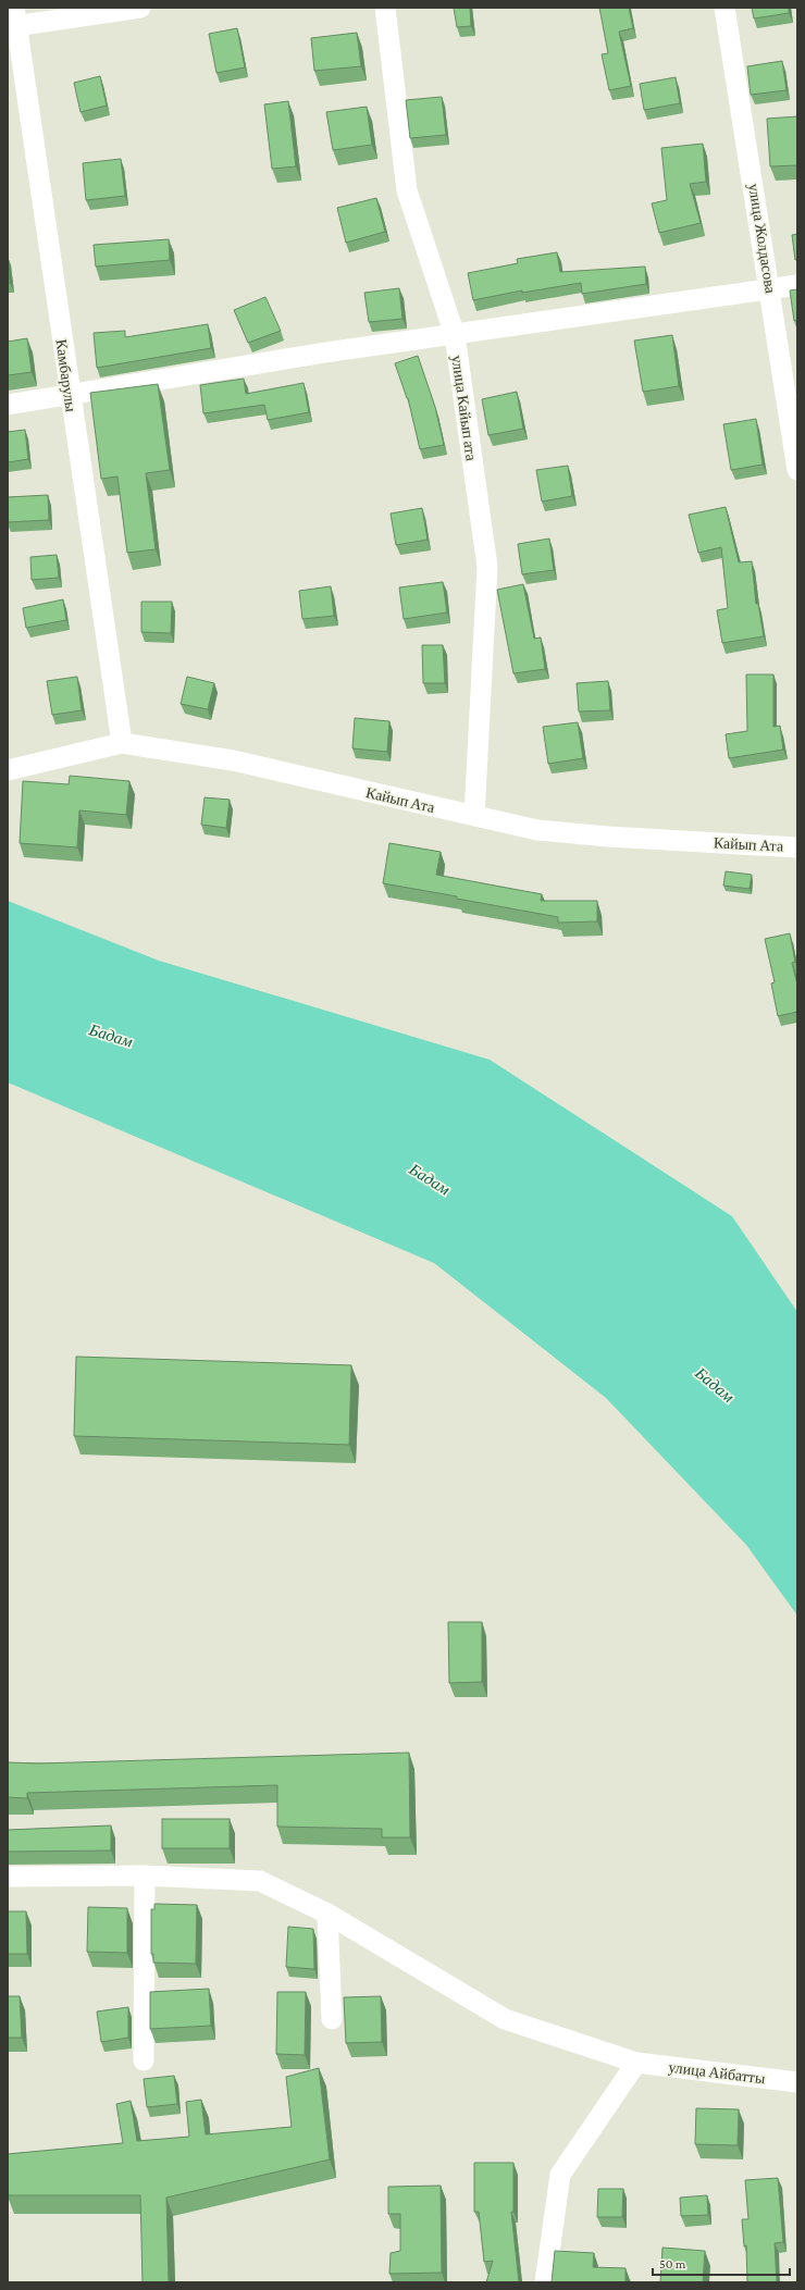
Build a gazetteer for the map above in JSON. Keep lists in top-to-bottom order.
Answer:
{
  "streets": {
    "street": [
      "улица Жолдасова",
      "Камбарулы",
      "улица Кайып ата",
      "Кайып Ата",
      "улица Айбатты"
    ]
  },
  "crossings": [
    ["Камбарулы", "Кайып Ата"],
    ["улица Кайып ата", "Кайып Ата"]
  ],
  "water": ["Бадам"],
  "scale_bar": "50 m"
}
